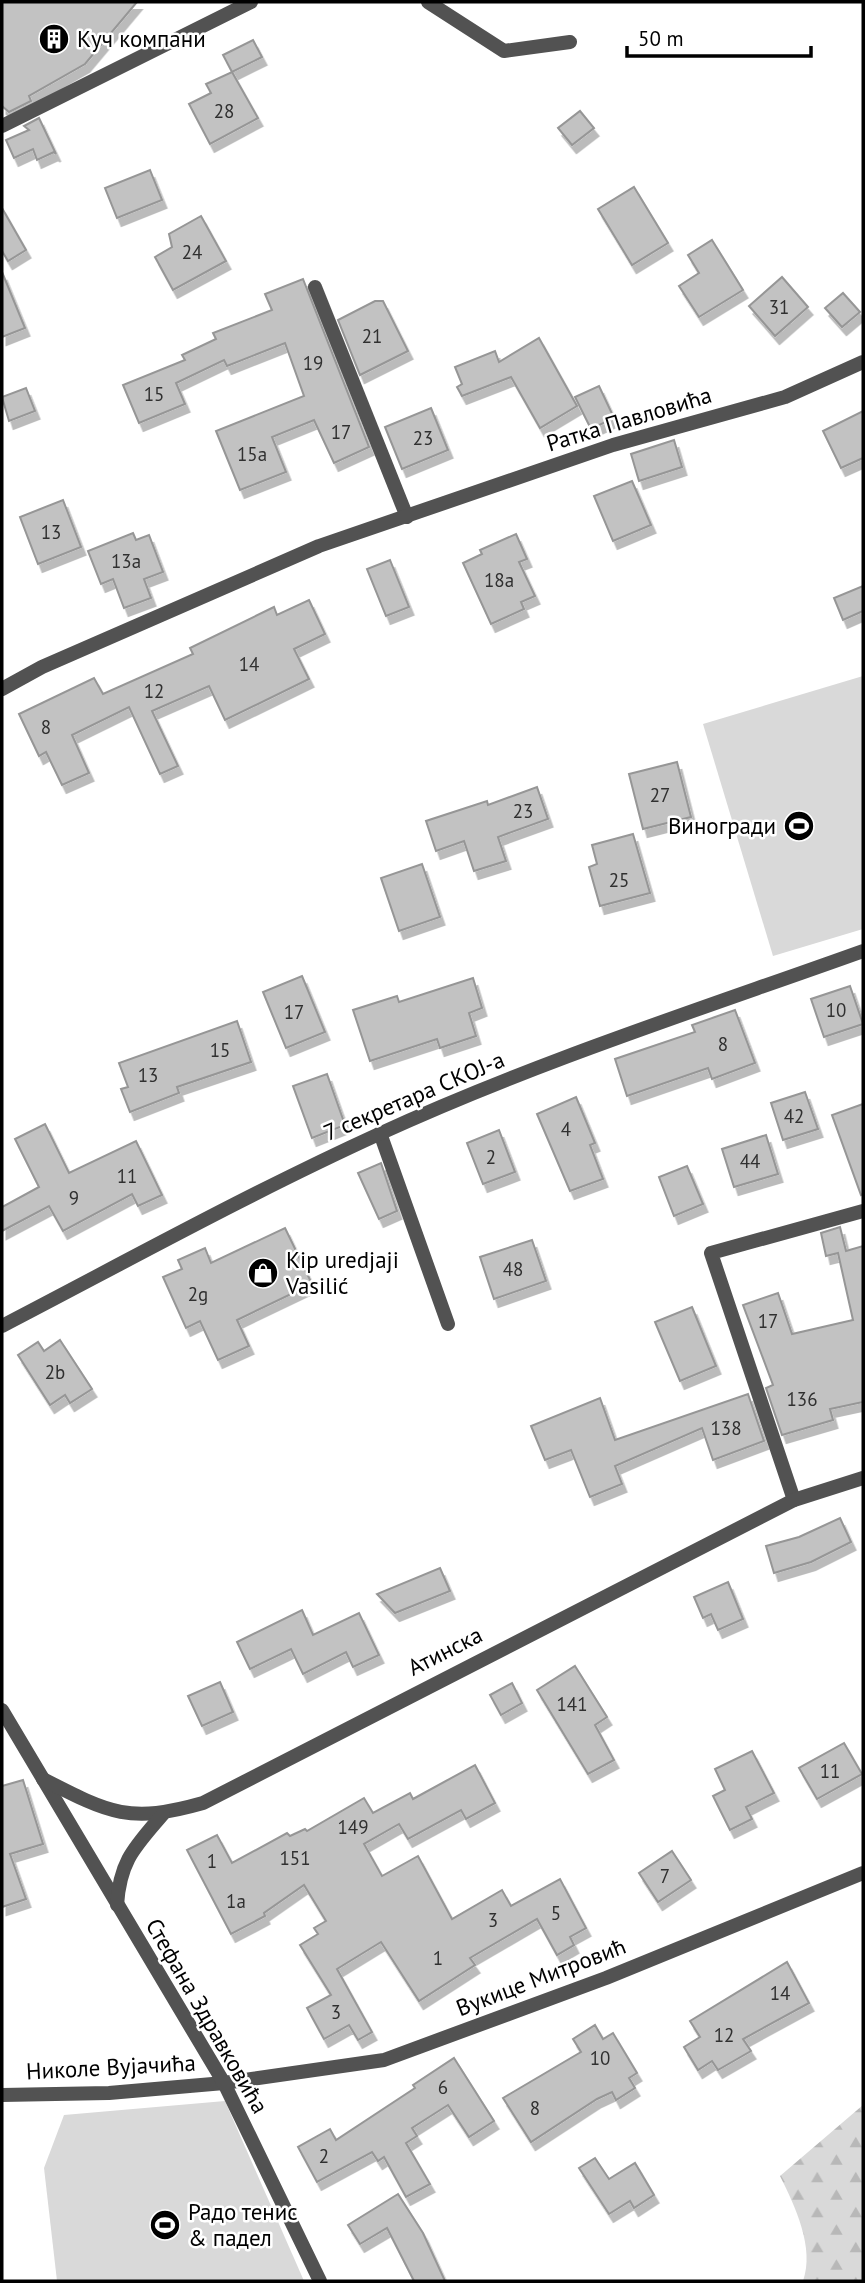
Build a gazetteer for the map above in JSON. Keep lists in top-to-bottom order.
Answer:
{
  "streets": {
    "street": [
      "Ратка Павловића",
      "7 секретара СКОЈ-а",
      "Атинска",
      "Вукице Митровић",
      "Стефана Здравковића",
      "Николе Вујачића"
    ]
  },
  "crossings": [
    ["Атинска", "Стефана Здравковића"],
    ["Вукице Митровић", "Стефана Здравковића"],
    ["Вукице Митровић", "Николе Вујачића"],
    ["Стефана Здравковића", "Николе Вујачића"]
  ],
  "places": {
    "building": ["Куч компани"],
    "sports": ["Виногради", "Радо тенис & падел"],
    "shop": ["Kip uredjaji Vasilić"]
  },
  "house_numbers": [
    "28",
    "24",
    "31",
    "21",
    "19",
    "15",
    "17",
    "23",
    "15a",
    "13",
    "13a",
    "18a",
    "14",
    "12",
    "8",
    "27",
    "23",
    "25",
    "10",
    "17",
    "8",
    "15",
    "13",
    "42",
    "4",
    "2",
    "44",
    "11",
    "9",
    "48",
    "2g",
    "17",
    "2b",
    "136",
    "138",
    "141",
    "11",
    "149",
    "151",
    "1",
    "7",
    "1a",
    "5",
    "3",
    "1",
    "14",
    "3",
    "12",
    "10",
    "6",
    "8",
    "2"
  ],
  "scale_bar": "50 m"
}
